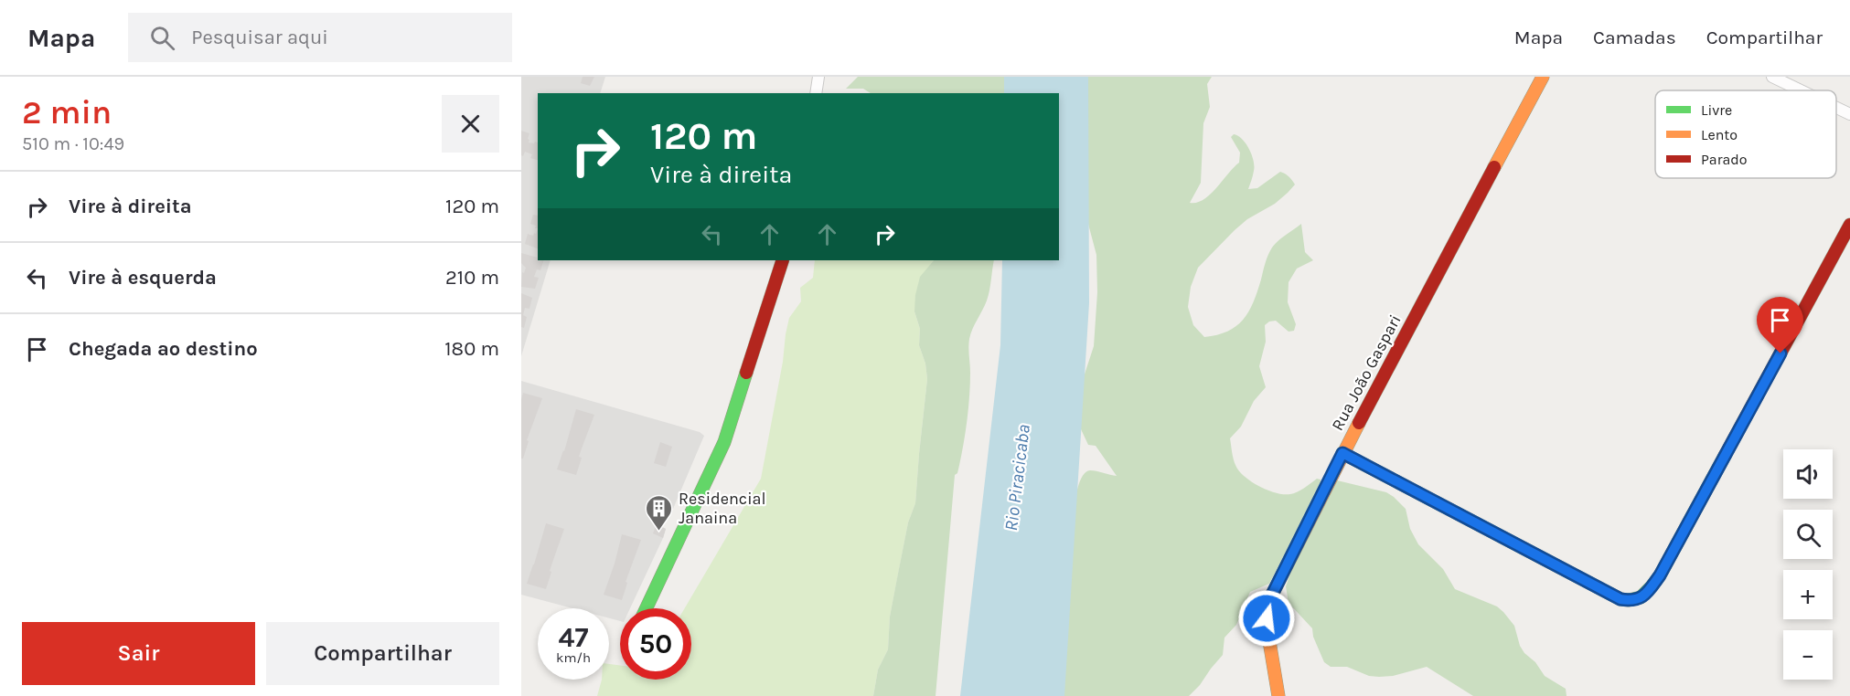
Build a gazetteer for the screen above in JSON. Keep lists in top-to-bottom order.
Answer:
{
  "streets": {
    "street": ["Rua João Gaspari"]
  },
  "water": ["Rio Piracicaba"],
  "places": {
    "building": ["Residencial Janaina"]
  },
  "legend": ["Livre", "Lento", "Parado"],
  "page": {
    "header": "Mapa",
    "search": "Pesquisar aqui",
    "nav": ["Mapa", "Camadas", "Compartilhar"],
    "heading": ["2 min", "510 m · 10:49"],
    "turn": ["120 m", "Vire à direita"],
    "list": [
      {
        "name": "Vire à direita",
        "value": "120 m"
      },
      {
        "name": "Vire à esquerda",
        "value": "210 m"
      },
      {
        "name": "Chegada ao destino",
        "value": "180 m"
      }
    ],
    "map_buttons": ["+", "−"],
    "speed": "47 km/h",
    "limit": "50",
    "buttons": ["Sair", "Compartilhar"]
  }
}
